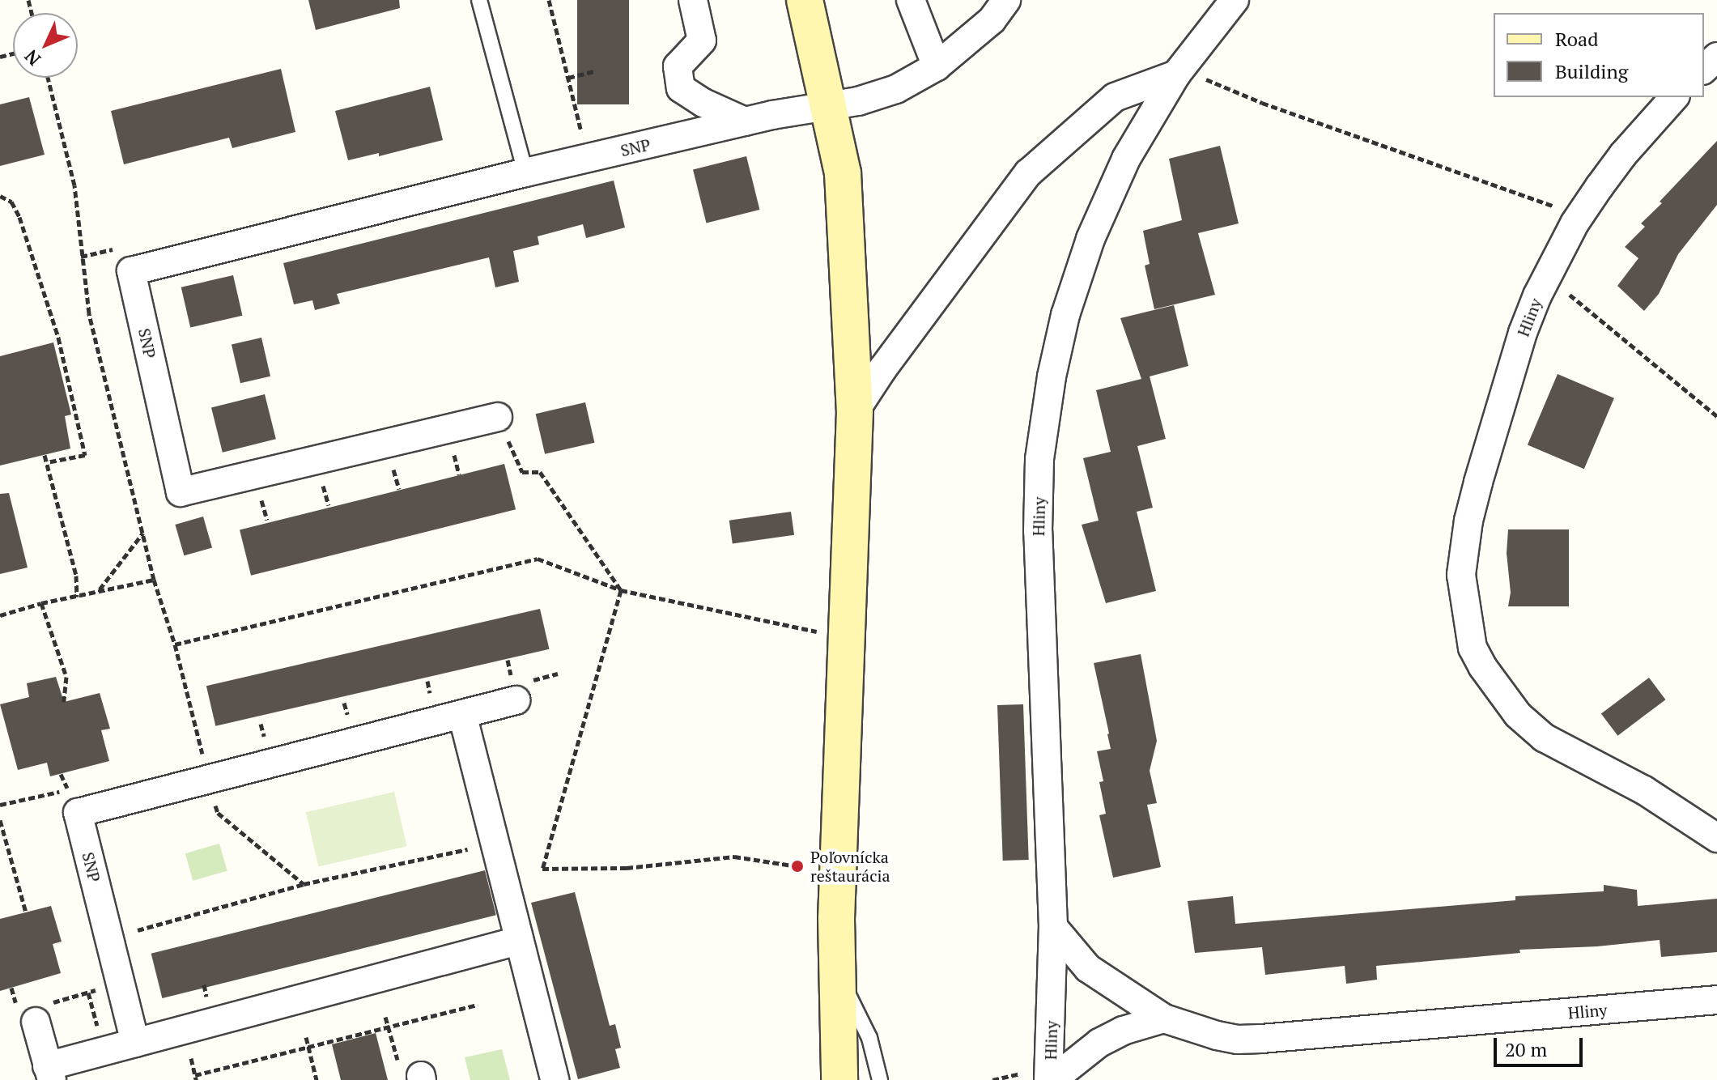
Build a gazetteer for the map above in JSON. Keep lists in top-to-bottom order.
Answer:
{
  "streets": {
    "street": ["SNP", "Hliny"]
  },
  "places": ["Poľovnícka reštaurácia"],
  "legend": ["Road", "Building"],
  "scale_bar": "20 m",
  "north": "bottom left"
}
